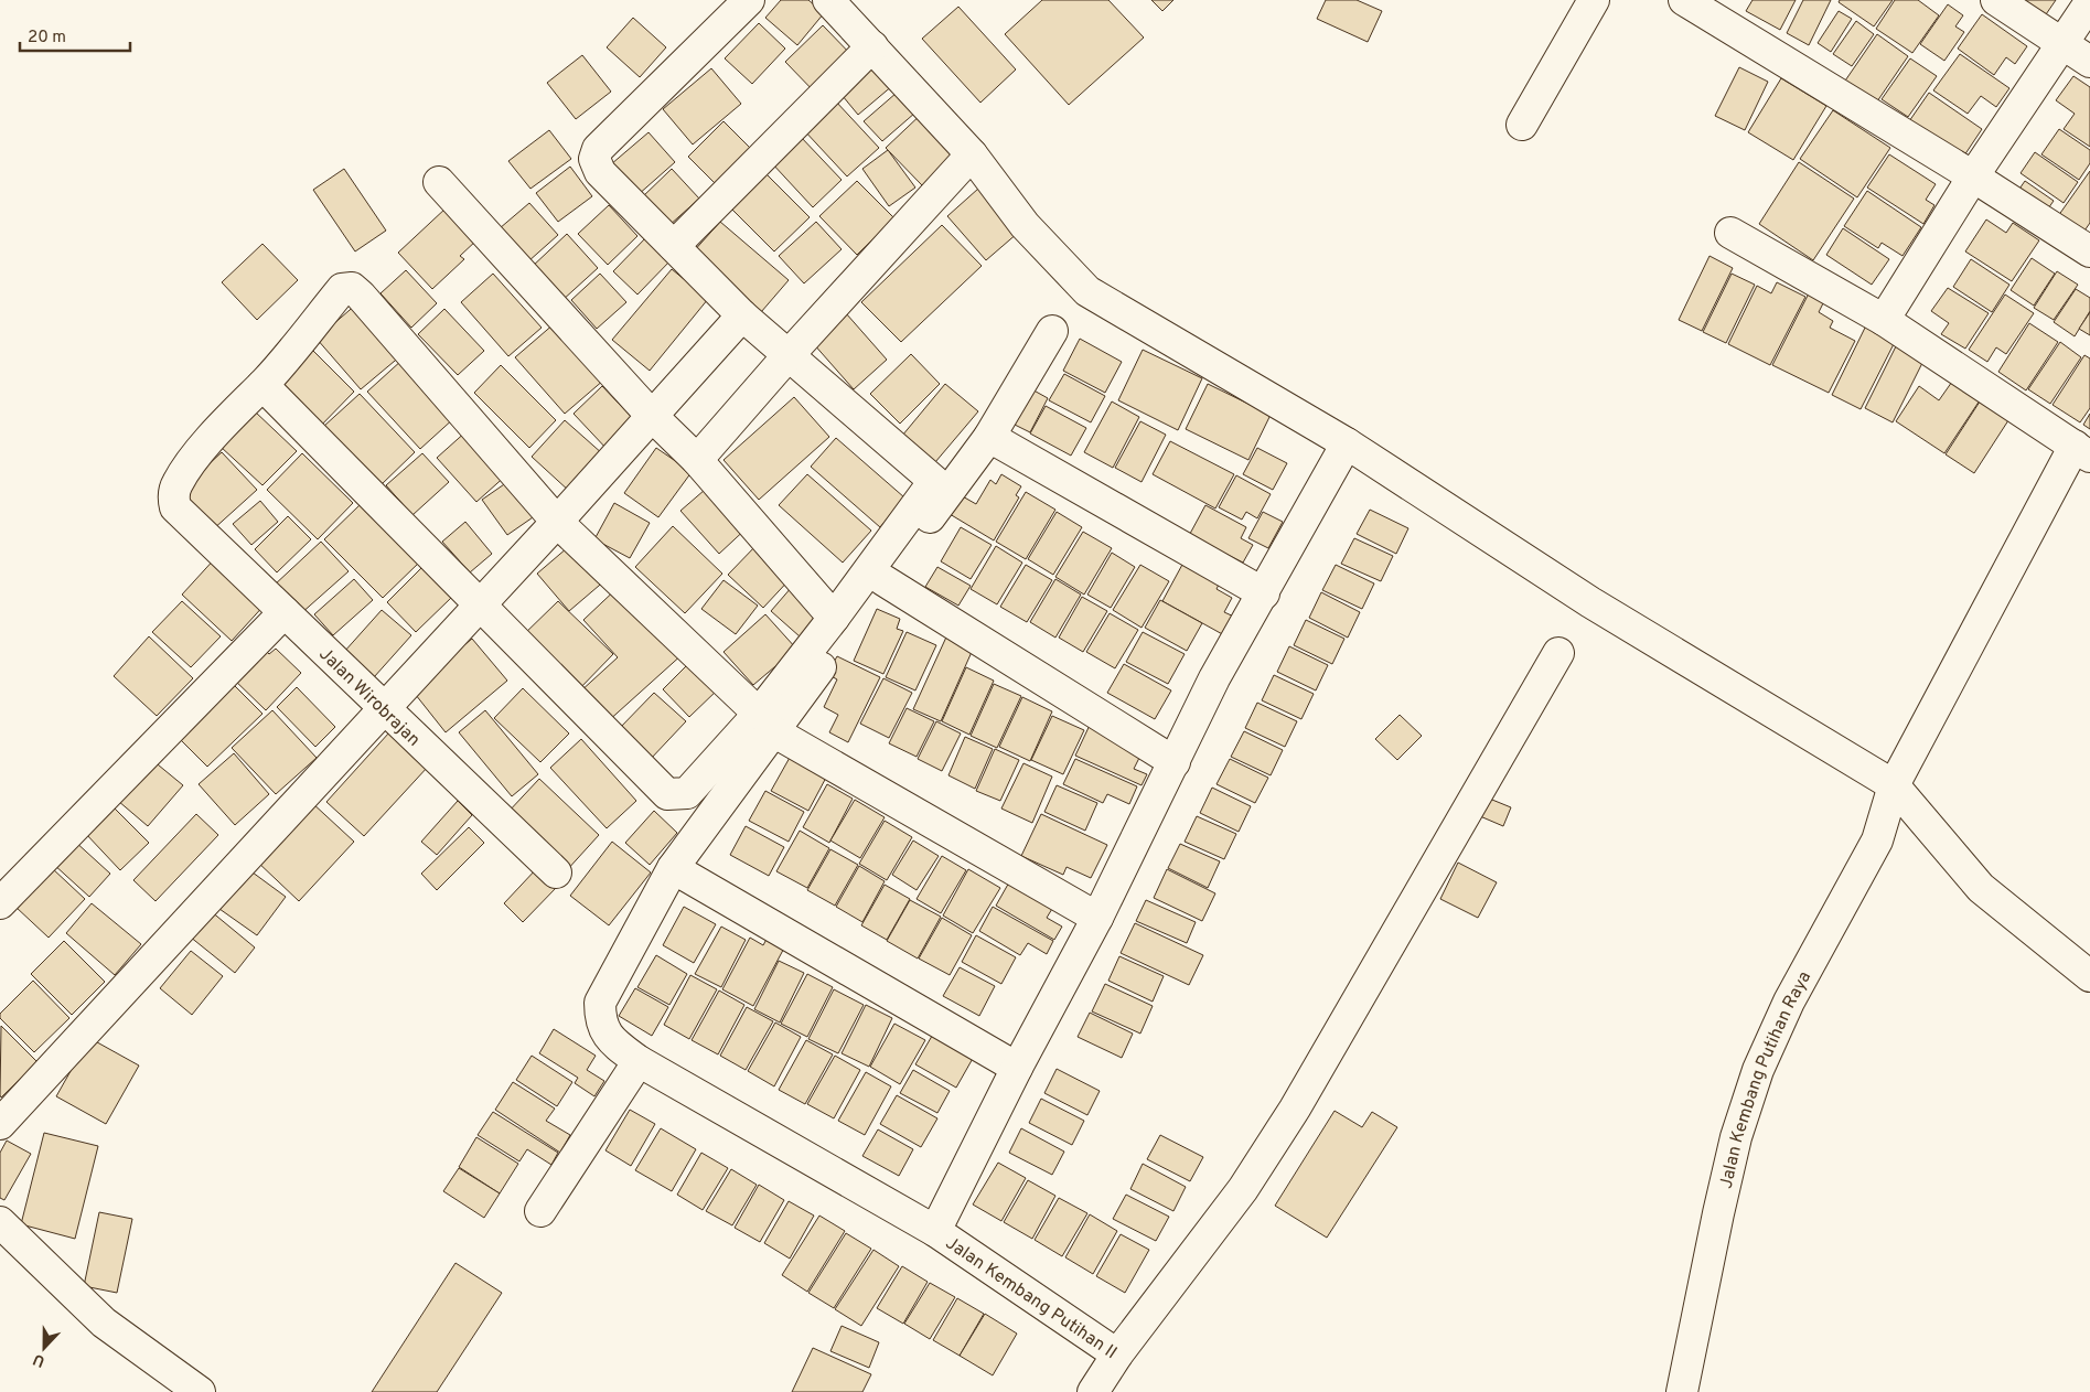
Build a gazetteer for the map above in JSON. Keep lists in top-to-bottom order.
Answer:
{
  "streets": {
    "street": ["Jalan Wirobrajan", "Jalan Kembang Putihan Raya", "Jalan Kembang Putihan II"]
  },
  "scale_bar": "20 m",
  "north": "bottom"
}
